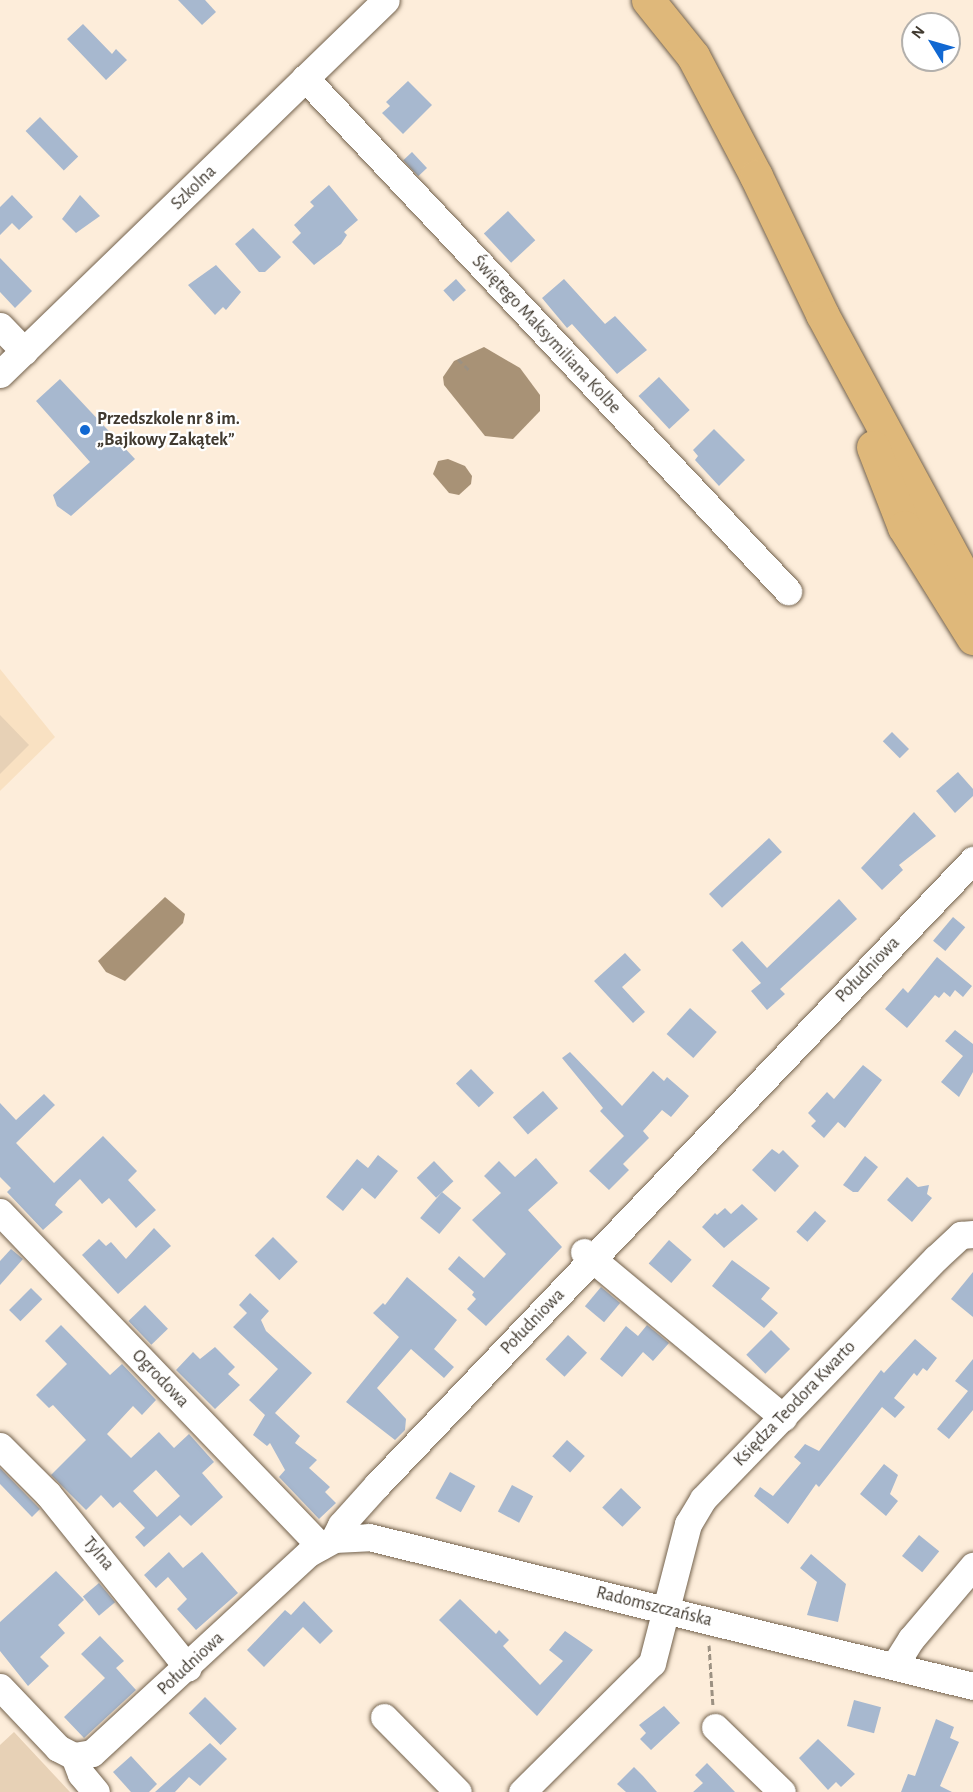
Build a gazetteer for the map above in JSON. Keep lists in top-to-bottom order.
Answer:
{
  "streets": {
    "street": [
      "Szkolna",
      "Świętego Maksymiliana Kolbe",
      "Południowa",
      "Ogrodowa",
      "Księdza Teodora Kwarto",
      "Tylna",
      "Radomszczańska"
    ]
  },
  "crossings": [
    ["Szkolna", "Świętego Maksymiliana Kolbe"],
    ["Południowa", "Ogrodowa"],
    ["Południowa", "Tylna"],
    ["Południowa", "Radomszczańska"],
    ["Ogrodowa", "Radomszczańska"],
    ["Księdza Teodora Kwarto", "Radomszczańska"]
  ],
  "places": ["Przedszkole nr 8 im. „Bajkowy Zakątek”"],
  "north": "top left"
}
